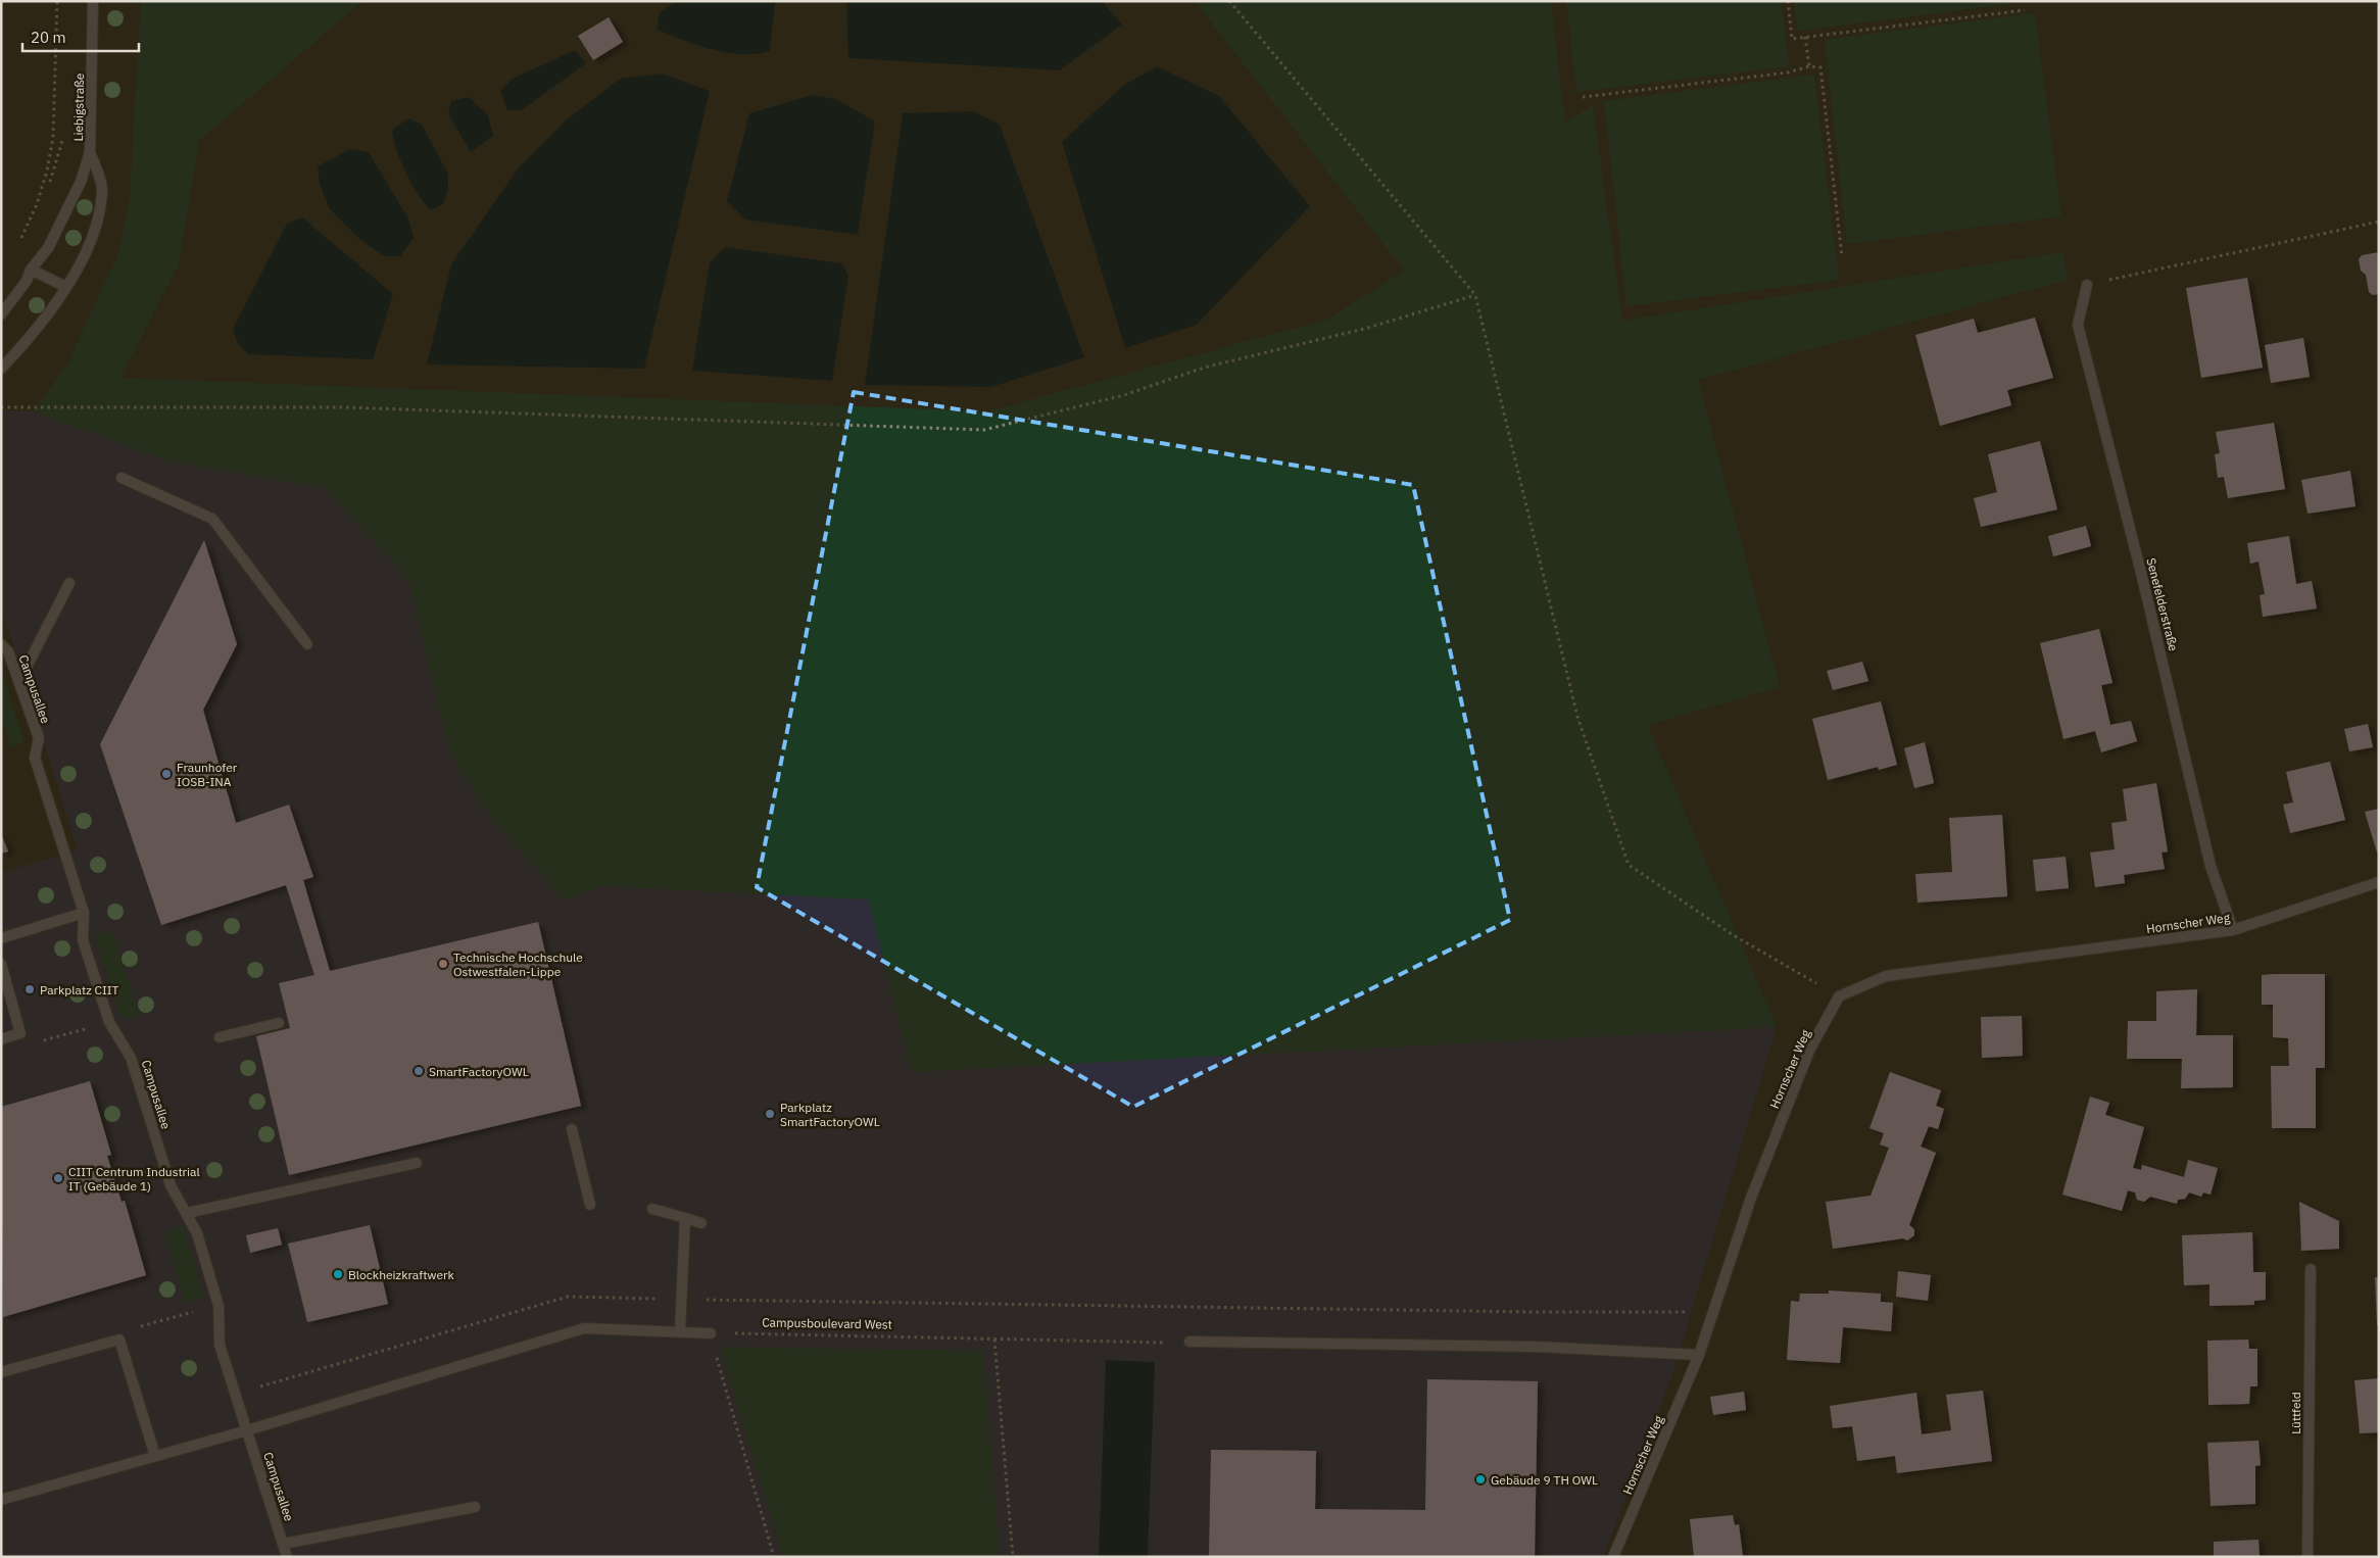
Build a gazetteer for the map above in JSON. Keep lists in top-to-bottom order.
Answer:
{
  "streets": {
    "street": [
      "Liebigstraße",
      "Senefelderstraße",
      "Campusallee",
      "Hornscher Weg",
      "Lüttfeld"
    ],
    "path": ["Campusboulevard West"]
  },
  "crossings": [
    ["Senefelderstraße", "Hornscher Weg"]
  ],
  "places": [
    "Fraunhofer IOSB-INA",
    "Technische Hochschule Ostwestfalen-Lippe",
    "Parkplatz CIIT",
    "SmartFactoryOWL",
    "Parkplatz SmartFactoryOWL",
    "CIIT Centrum Industrial IT (Gebäude 1)",
    "Blockheizkraftwerk",
    "Gebäude 9 TH OWL"
  ],
  "scale_bar": "20 m"
}
